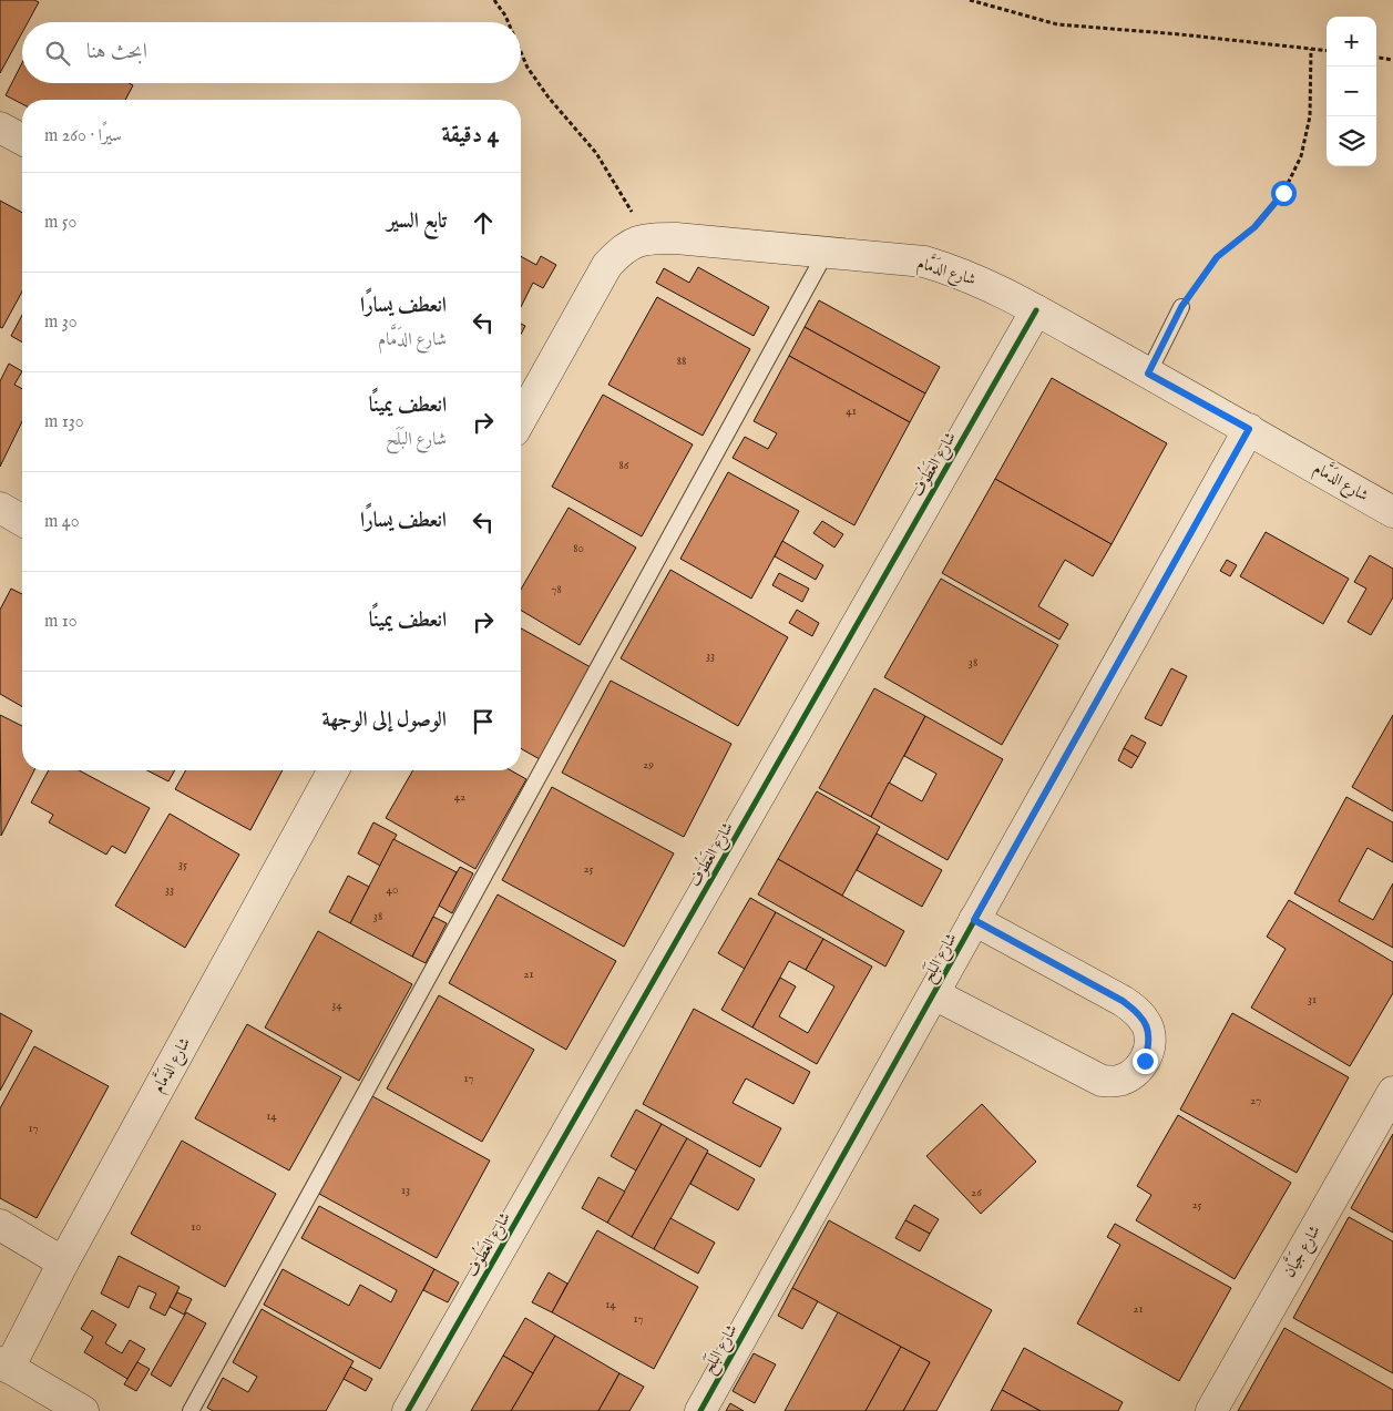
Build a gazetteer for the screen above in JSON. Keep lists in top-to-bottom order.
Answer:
{
  "streets": {
    "street": [
      "شارع الدَمَّام",
      "شارع العَطُوف",
      "شارع البَلَح",
      "شارع جَيَّان"
    ]
  },
  "crossings": [
    ["شارع الدَمَّام", "شارع العَطُوف"],
    ["شارع الدَمَّام", "شارع البَلَح"]
  ],
  "house_numbers": [
    "88",
    "41",
    "86",
    "80",
    "78",
    "33",
    "38",
    "29",
    "42",
    "35",
    "25",
    "33",
    "40",
    "38",
    "21",
    "31",
    "34",
    "17",
    "27",
    "14",
    "17",
    "13",
    "26",
    "25",
    "10",
    "14",
    "21",
    "17"
  ],
  "page": {
    "map_buttons": ["+", "−"],
    "search": "ابحث هنا",
    "heading": ["4 دقيقة", "سيرًا · 260 m"],
    "list": [
      ["تابع السير", "50 m"],
      ["انعطف يسارًا", "شارع الدَمَّام", "30 m"],
      ["انعطف يمينًا", "شارع البَلَح", "130 m"],
      ["انعطف يسارًا", "40 m"],
      ["انعطف يمينًا", "10 m"],
      "الوصول إلى الوجهة"
    ]
  }
}
